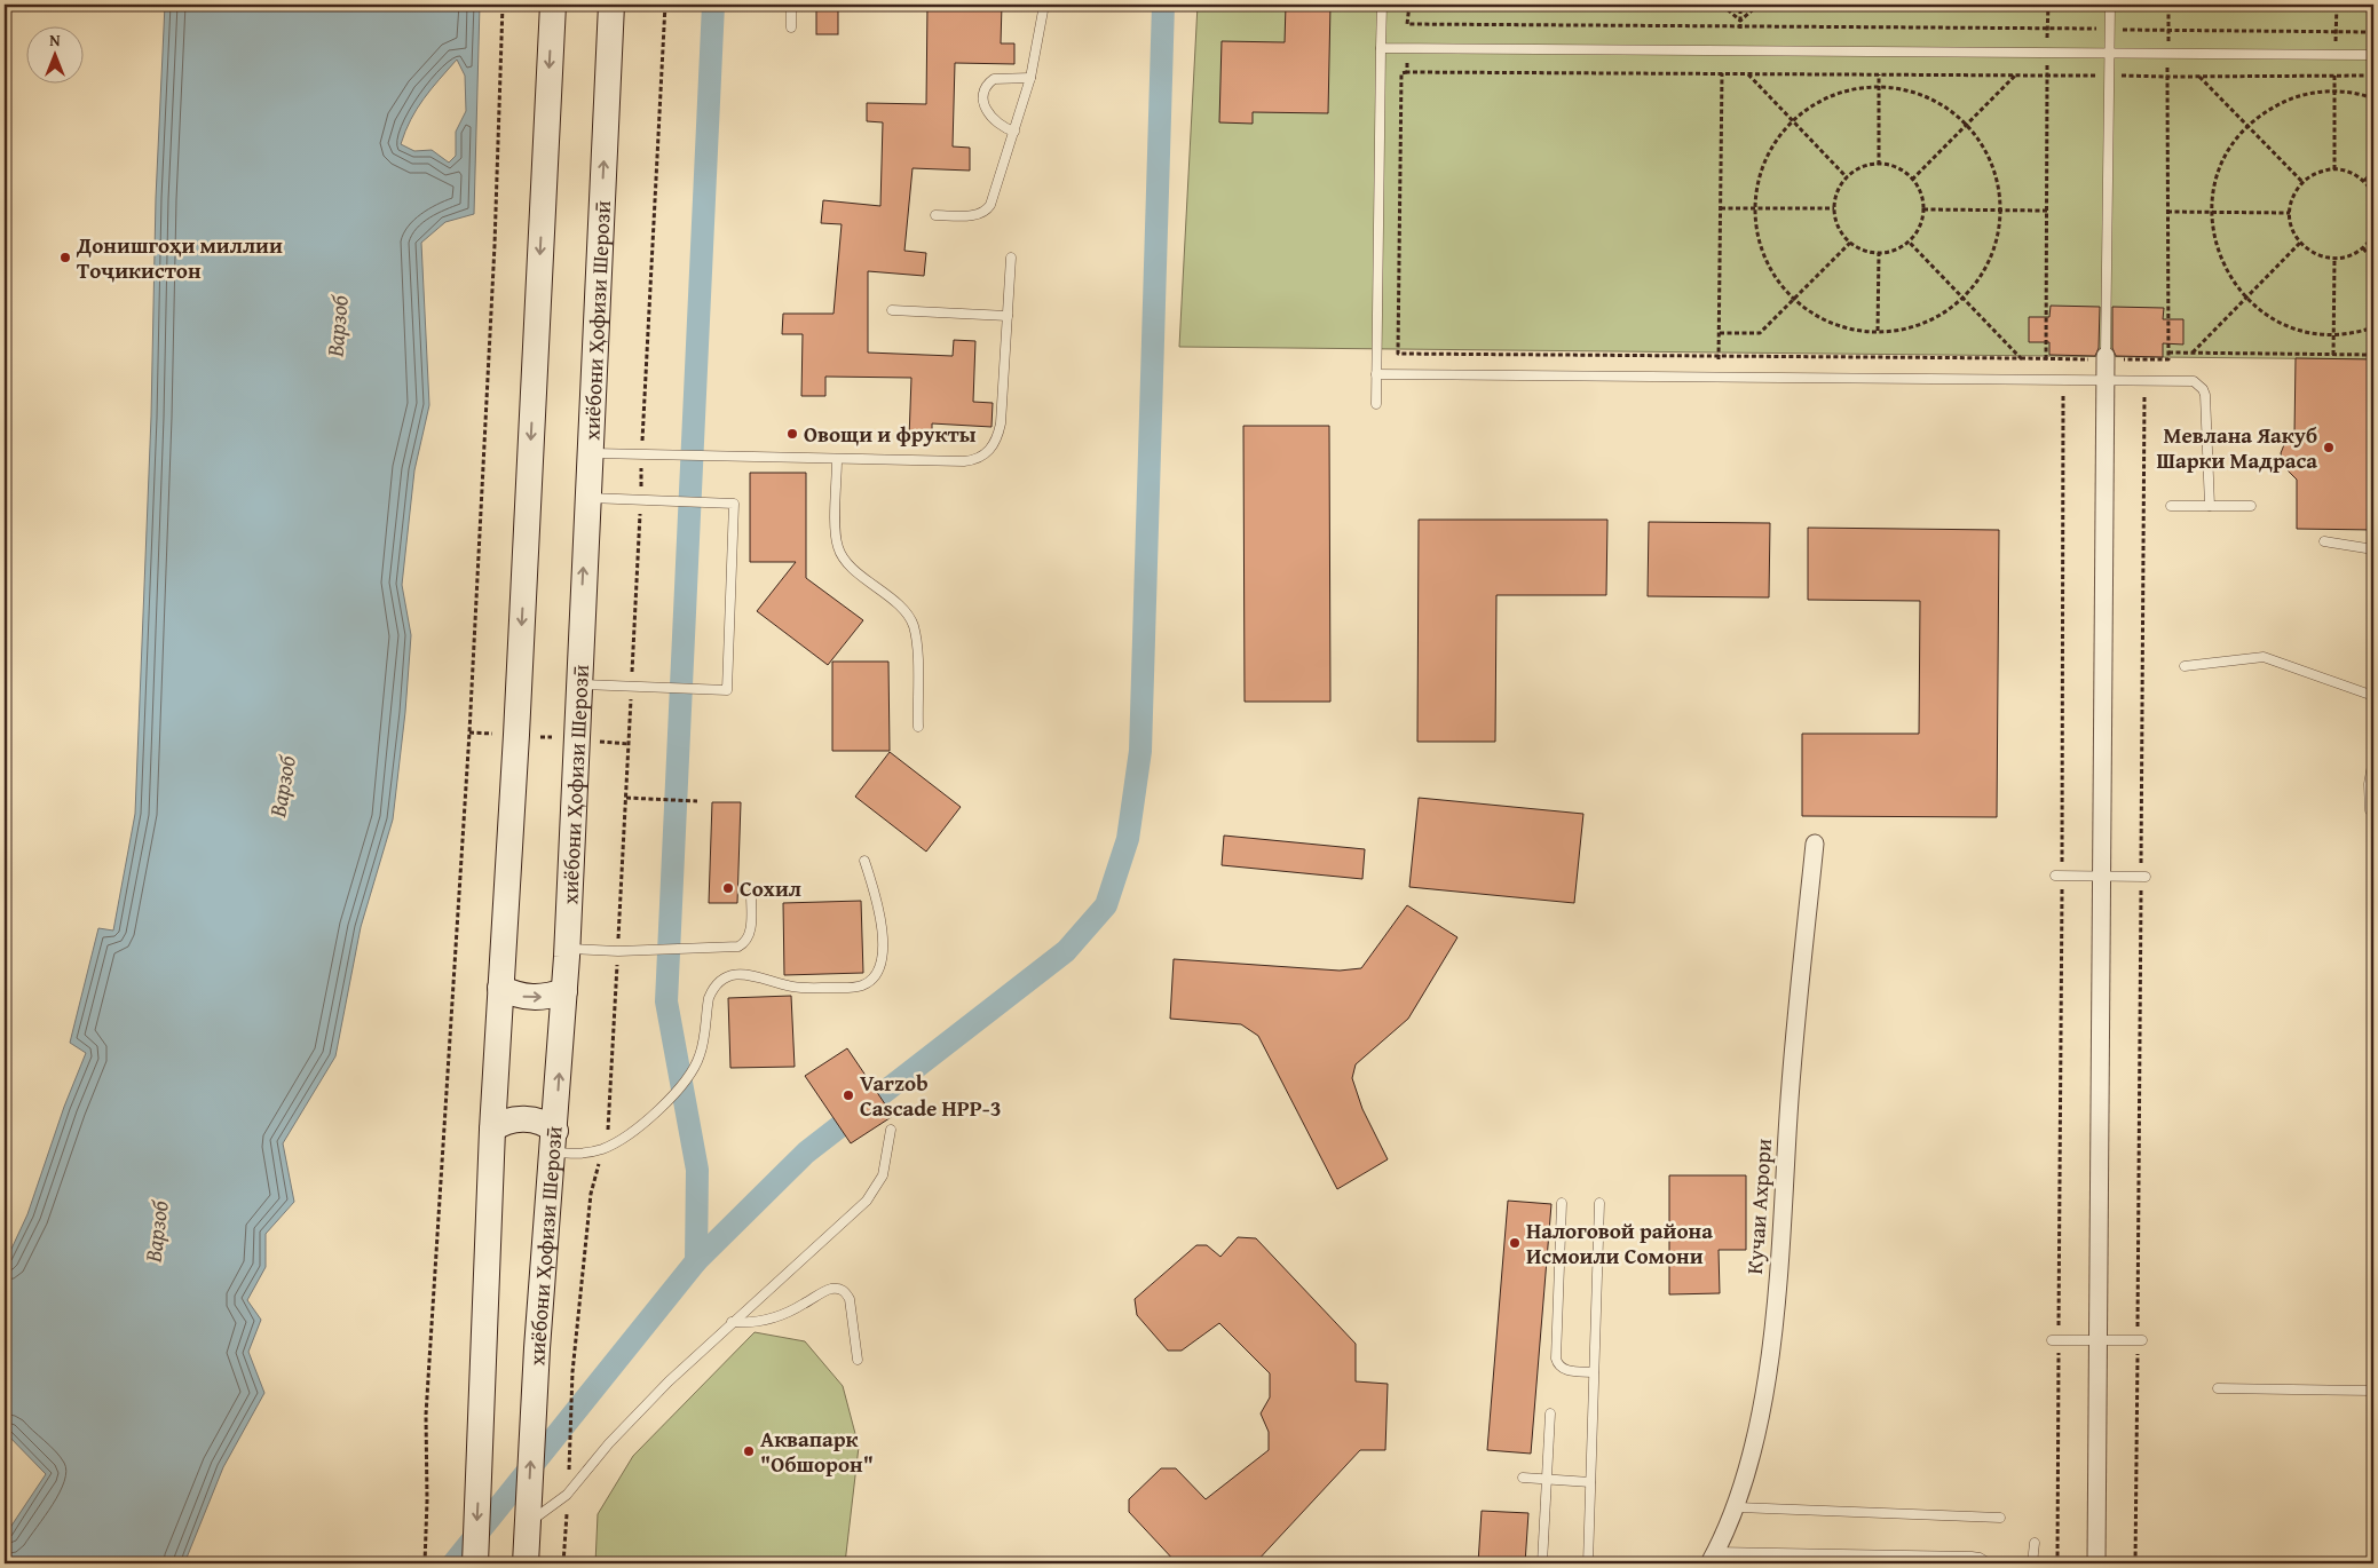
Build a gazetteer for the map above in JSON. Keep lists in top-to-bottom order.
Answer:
{
  "streets": {
    "main road": ["хиёбони Ҳофизи Шерозӣ"],
    "street": ["Кучаи Ахрори"]
  },
  "water": ["Варзоб"],
  "places": [
    "Донишгоҳи миллии Тоҷикистон",
    "Овощи и фрукты",
    "Мевлана Яакуб Шарки Мадраса",
    "Сохил",
    "Varzob Cascade HPP-3",
    "Налоговой района Исмоили Сомони",
    "Аквапарк \"Обшорон\""
  ],
  "north": "top"
}
